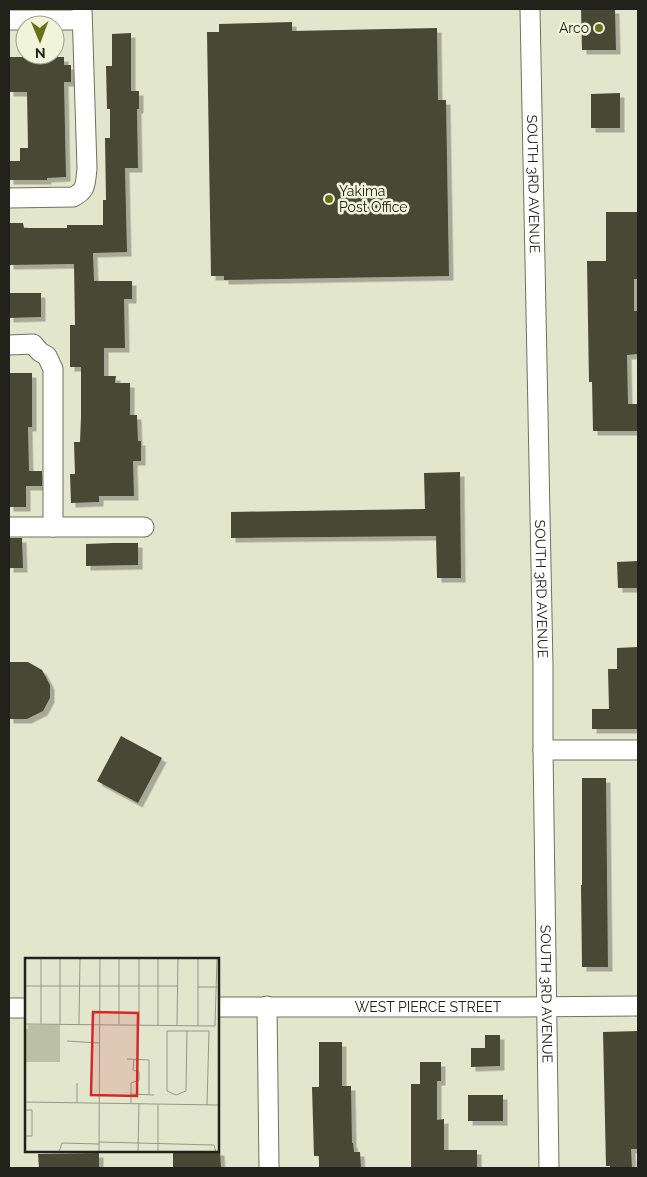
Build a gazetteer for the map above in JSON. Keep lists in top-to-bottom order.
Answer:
{
  "streets": {
    "street": ["SOUTH 3RD AVENUE", "WEST PIERCE STREET"]
  },
  "crossings": [
    ["SOUTH 3RD AVENUE", "WEST PIERCE STREET"]
  ],
  "places": ["Arco", "Yakima Post Office"],
  "north": "bottom"
}
